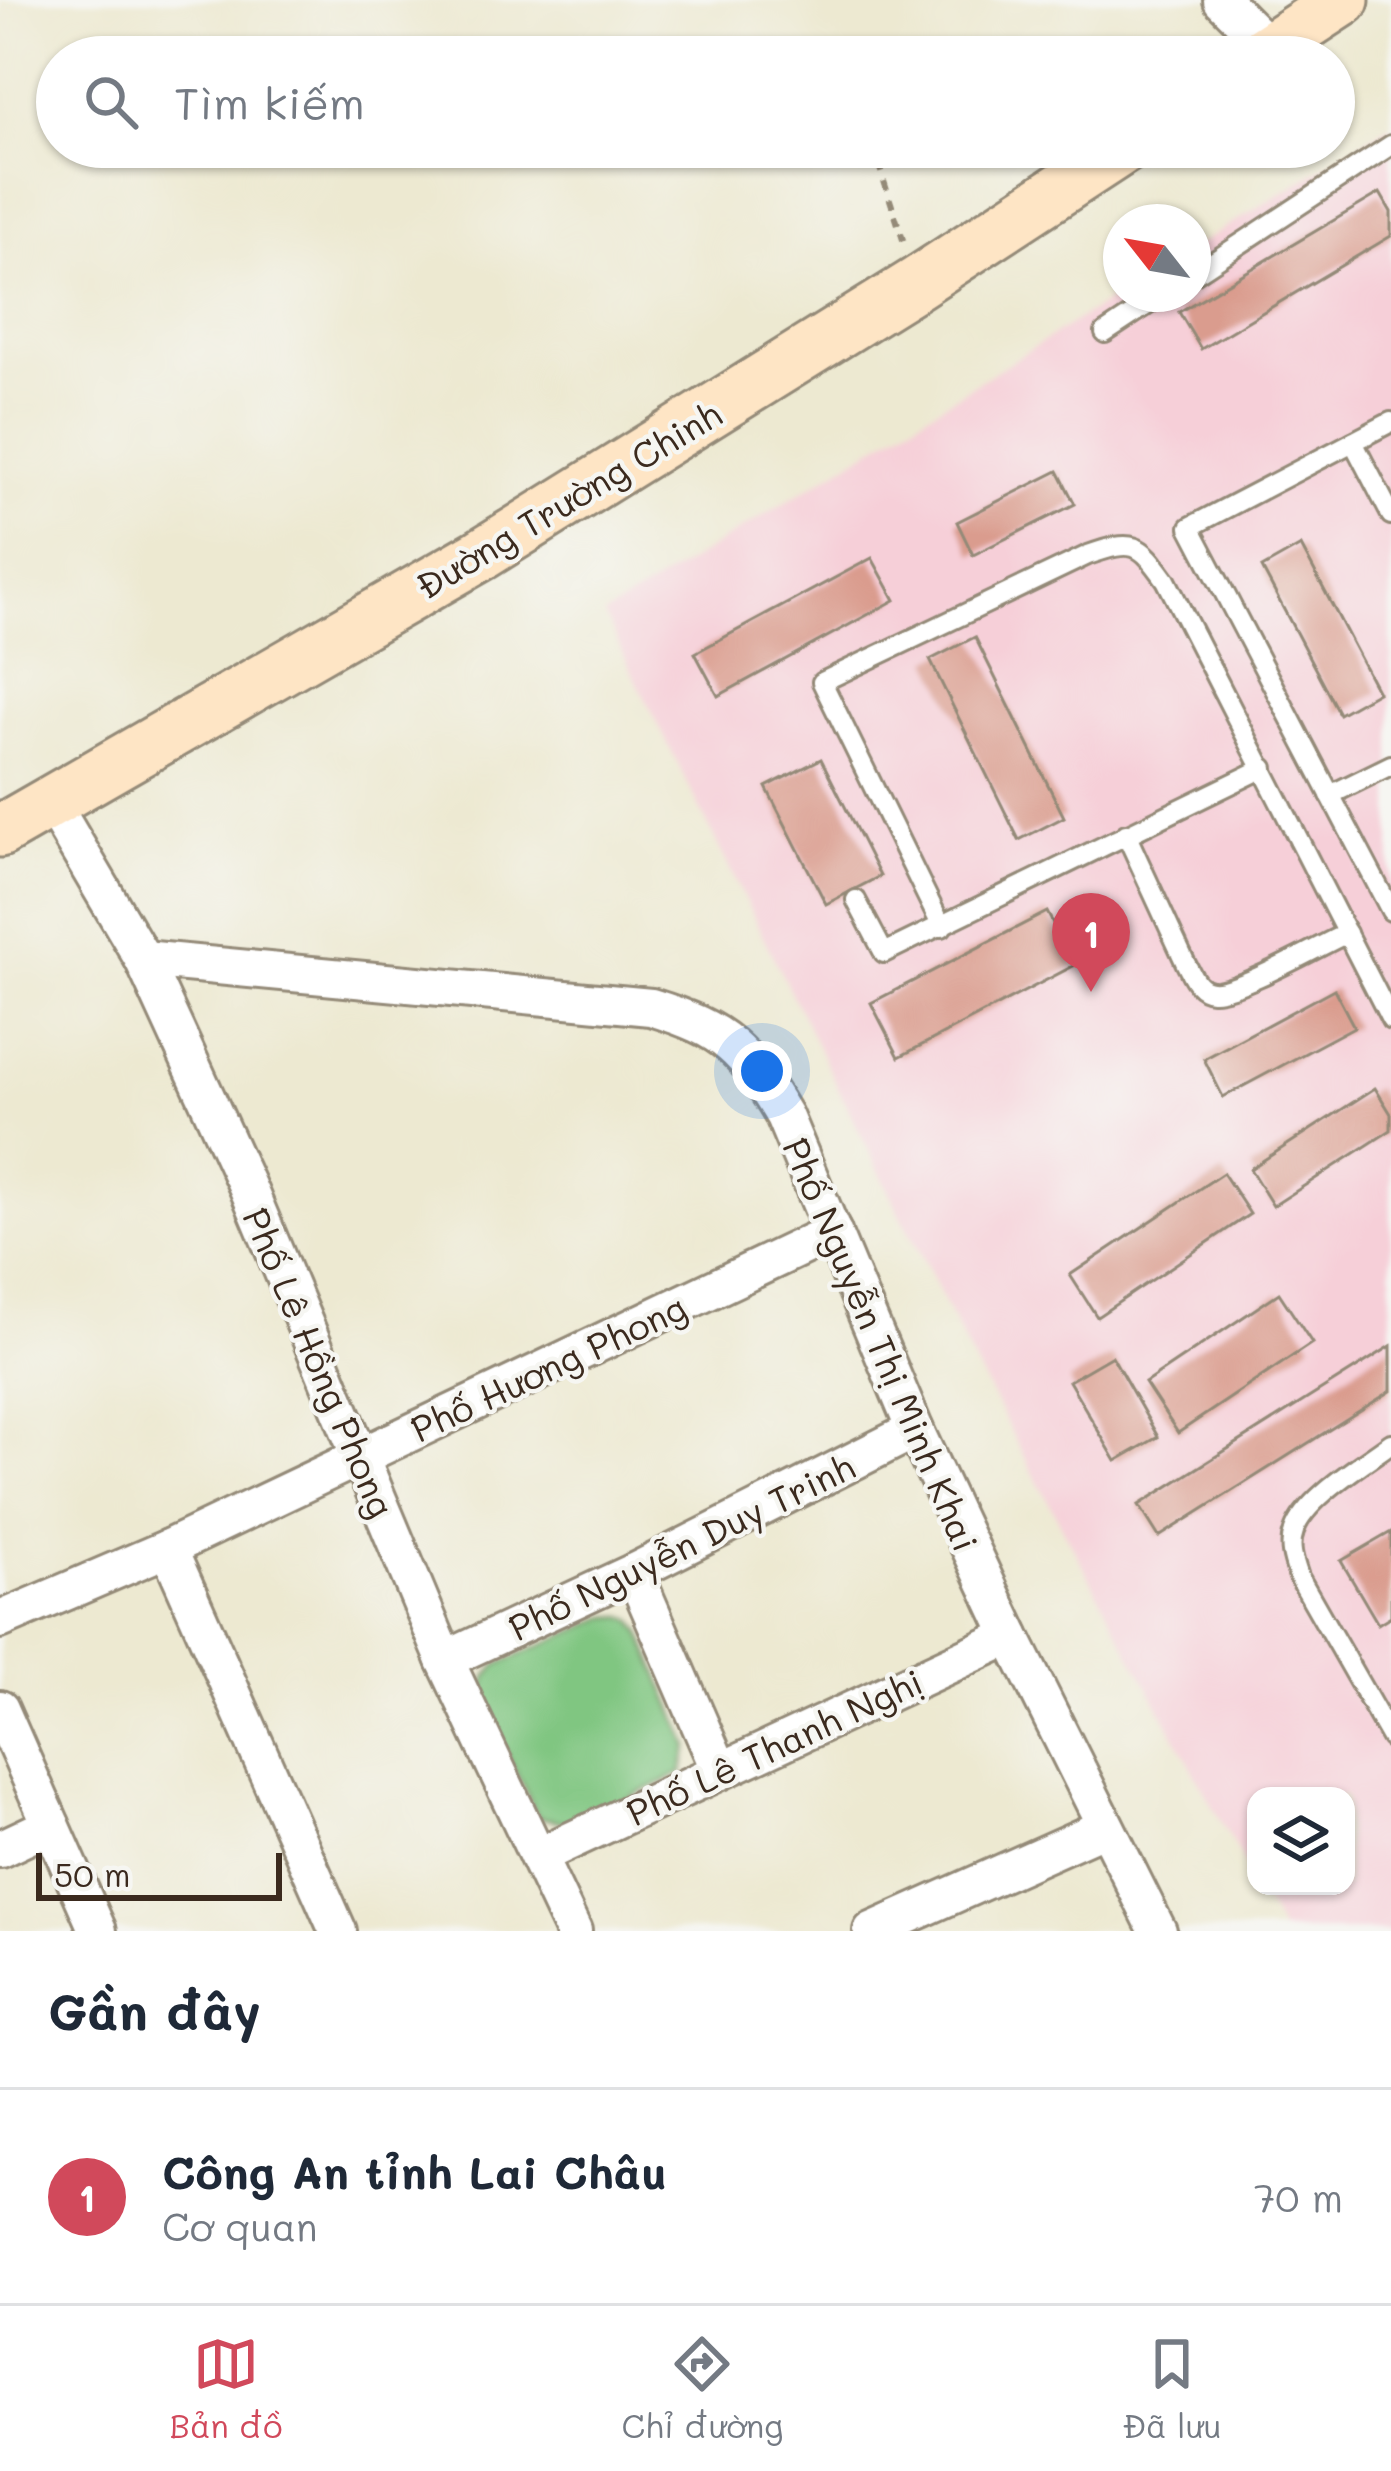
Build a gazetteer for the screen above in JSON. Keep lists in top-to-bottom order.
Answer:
{
  "streets": {
    "main road": ["Đường Trường Chinh"],
    "street": [
      "Phố Nguyễn Thị Minh Khai",
      "Phố Lê Hồng Phong",
      "Phố Hương Phong",
      "Phố Nguyễn Duy Trinh",
      "Phố Lê Thanh Nghị"
    ]
  },
  "crossings": [
    ["Đường Trường Chinh", "Phố Lê Hồng Phong"],
    ["Phố Nguyễn Thị Minh Khai", "Phố Lê Hồng Phong"],
    ["Phố Nguyễn Thị Minh Khai", "Phố Hương Phong"],
    ["Phố Nguyễn Thị Minh Khai", "Phố Nguyễn Duy Trinh"],
    ["Phố Nguyễn Thị Minh Khai", "Phố Lê Thanh Nghị"],
    ["Phố Lê Hồng Phong", "Phố Hương Phong"],
    ["Phố Lê Hồng Phong", "Phố Nguyễn Duy Trinh"],
    ["Phố Lê Hồng Phong", "Phố Lê Thanh Nghị"]
  ],
  "scale_bar": "50 m",
  "north": "top left",
  "page": {
    "search": "Tìm kiếm",
    "pins": "1",
    "scale": "50 m",
    "heading": "Gần đây",
    "list": [
      {
        "mark": "1",
        "name": "Công An tỉnh Lai Châu",
        "note": "Cơ quan",
        "value": "70 m"
      }
    ],
    "nav": ["Bản đồ", "Chỉ đường", "Đã lưu"]
  }
}
